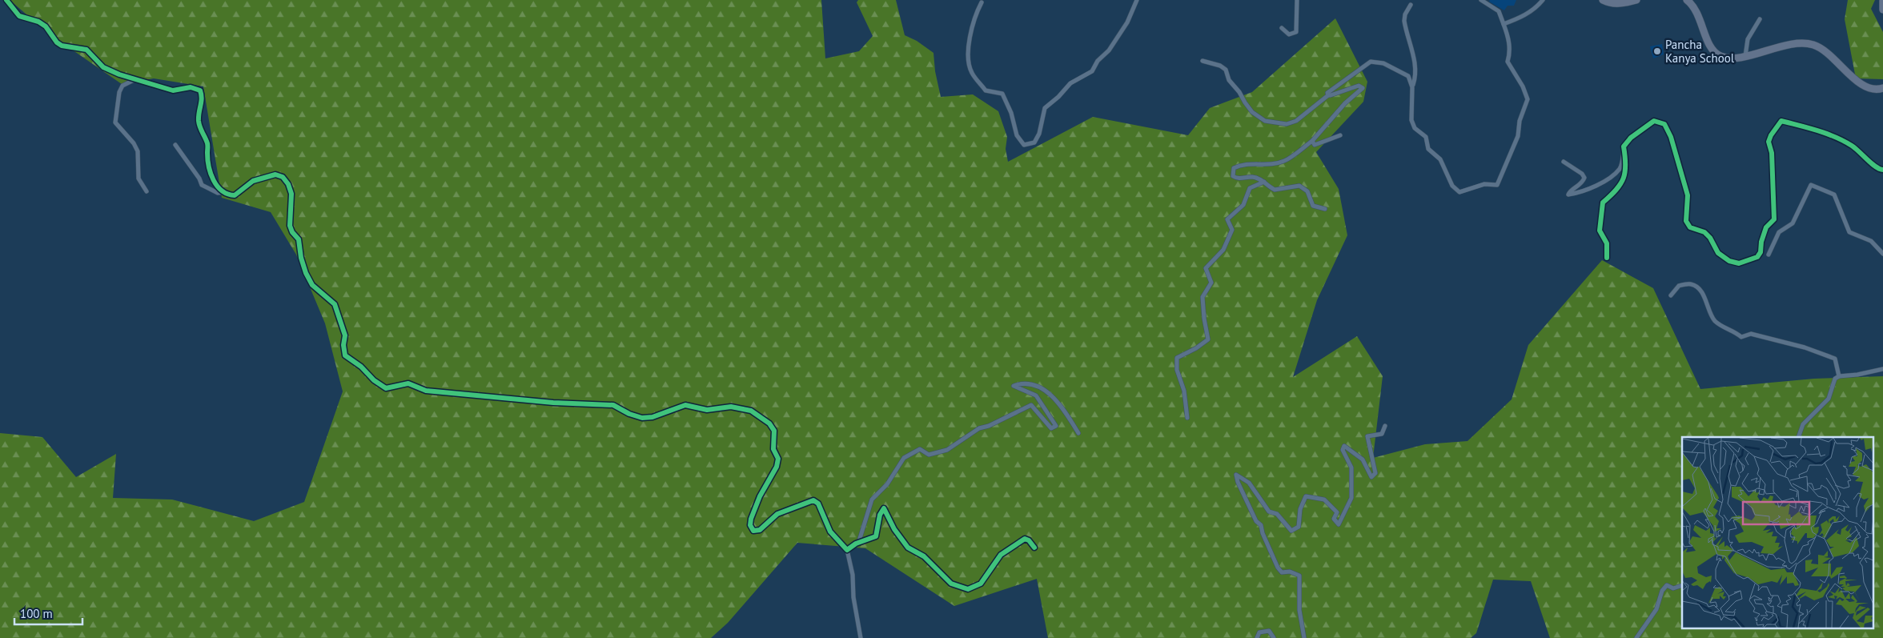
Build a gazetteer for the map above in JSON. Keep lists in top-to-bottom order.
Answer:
{
  "places": ["Pancha Kanya School"],
  "scale_bar": "100 m"
}
